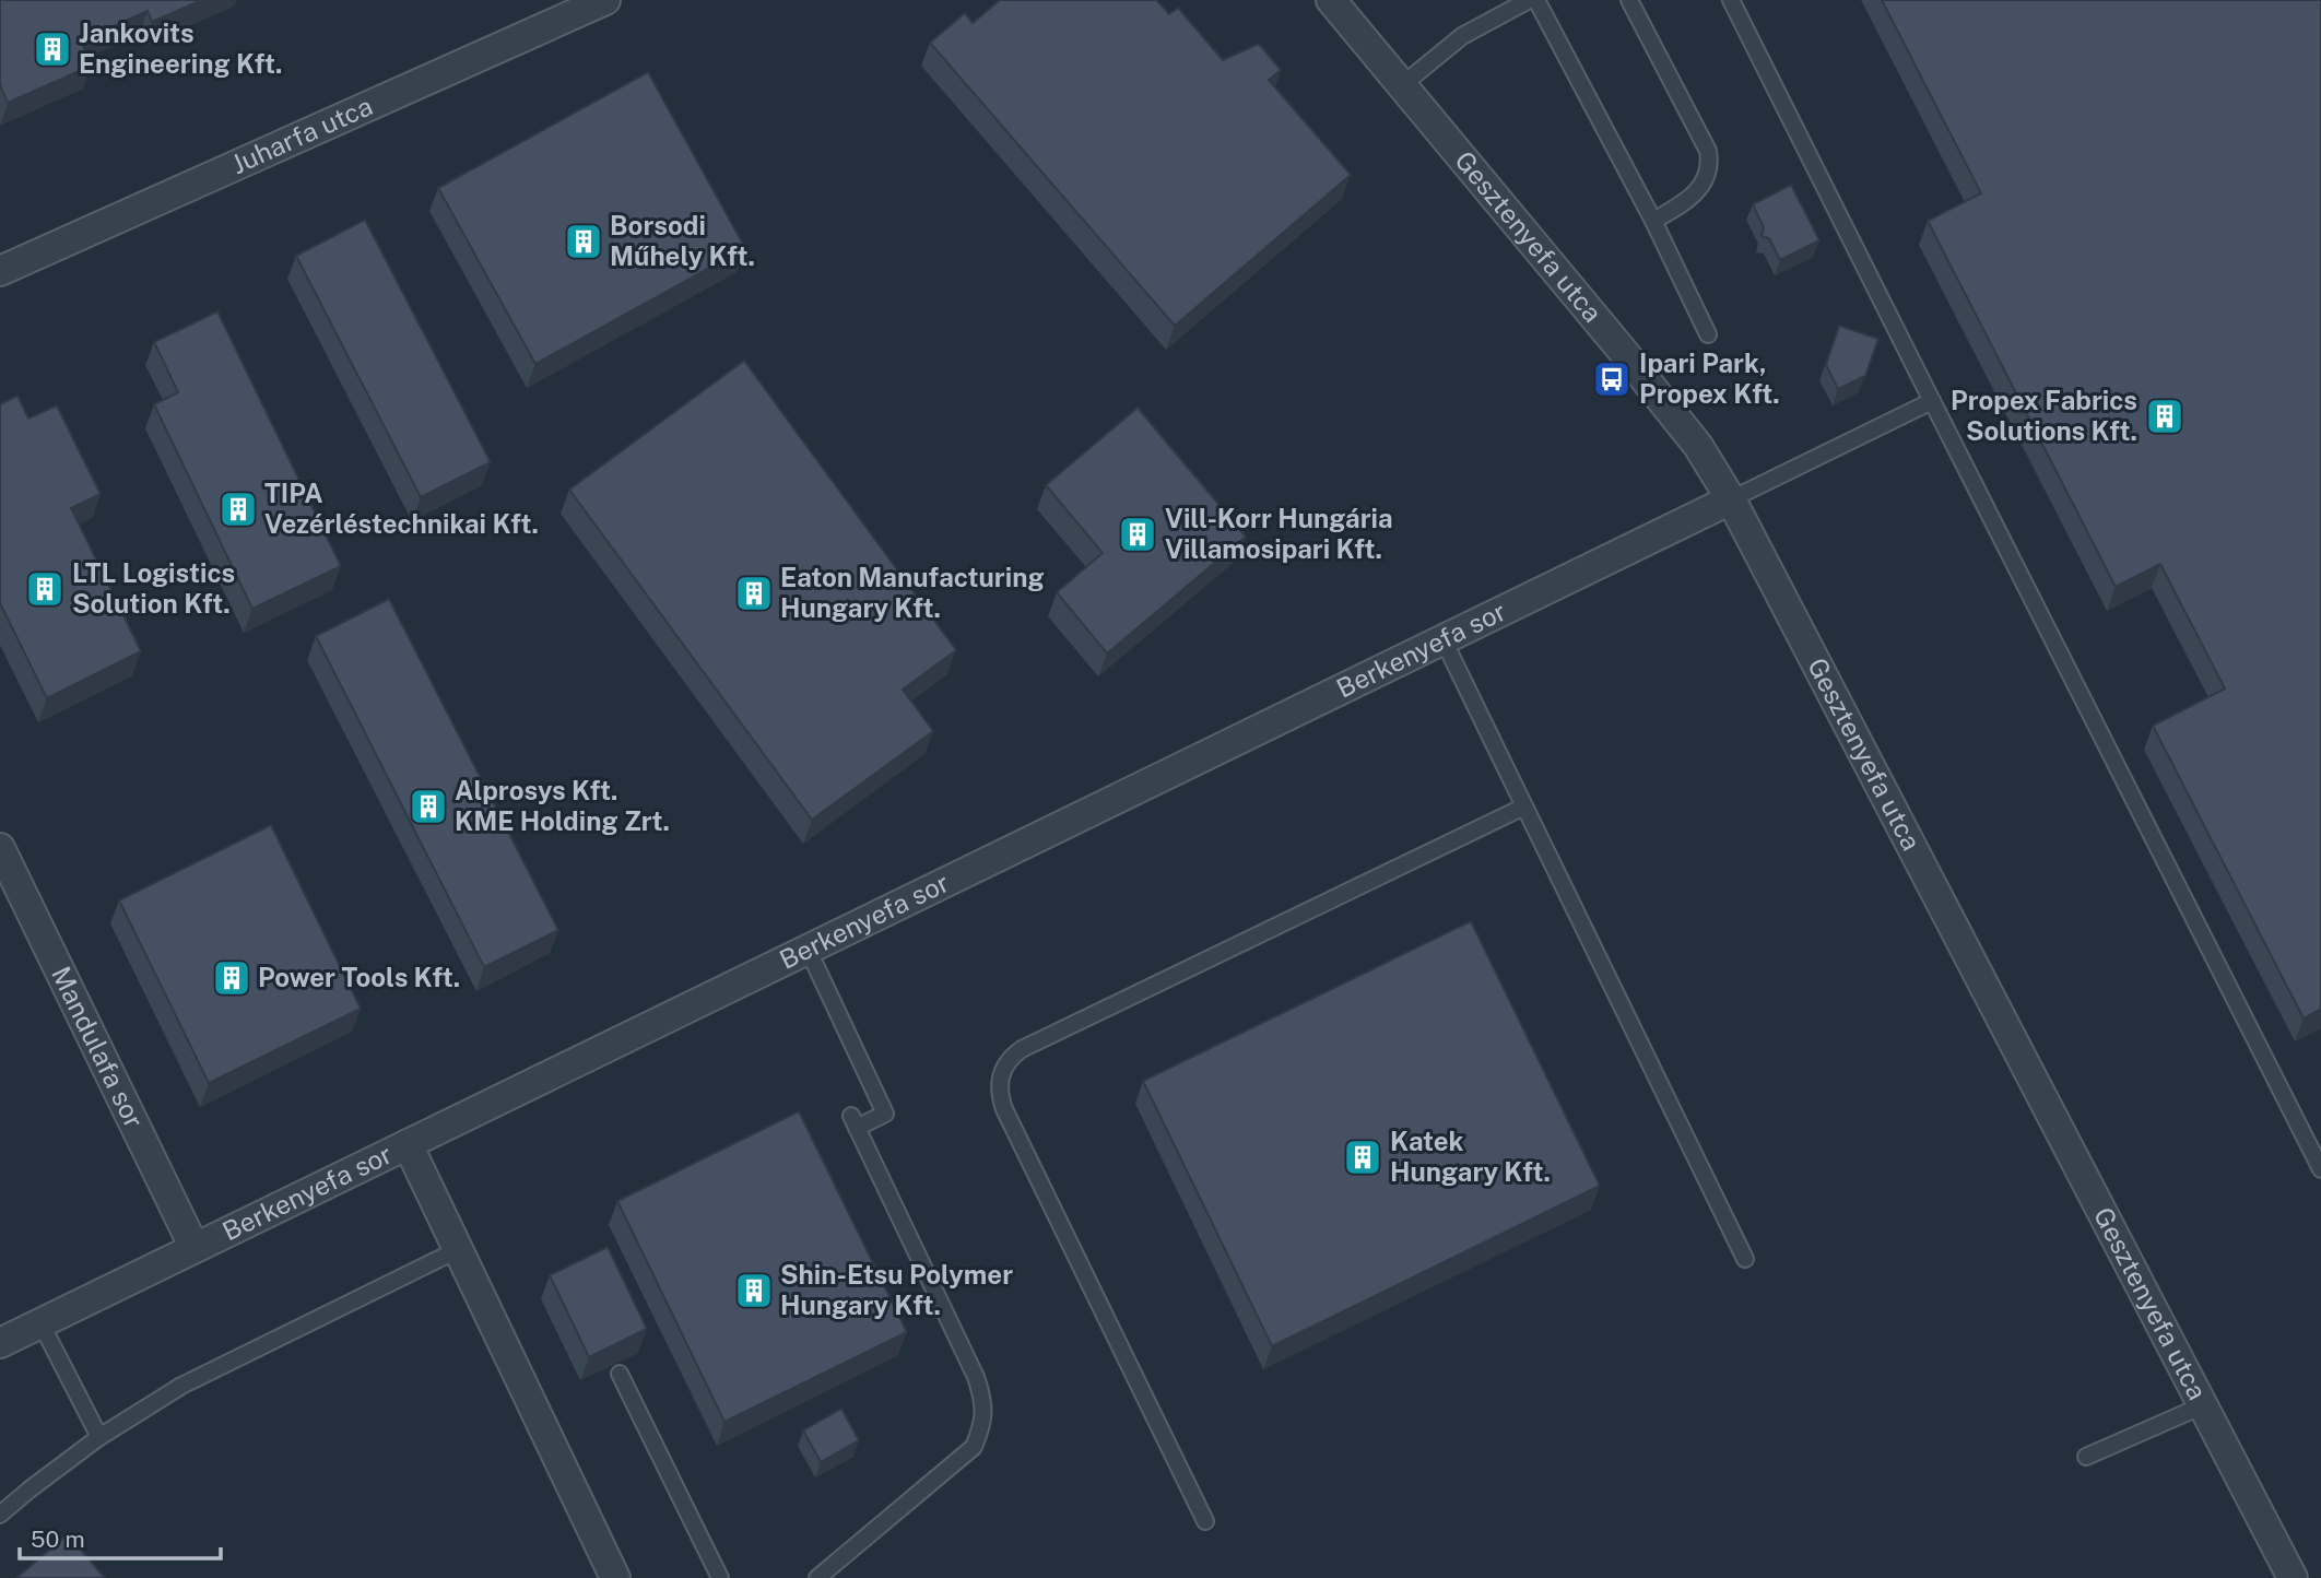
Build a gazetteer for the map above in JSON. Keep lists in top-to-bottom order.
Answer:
{
  "streets": {
    "street": [
      "Juharfa utca",
      "Gesztenyefa utca",
      "Berkenyefa sor",
      "Mandulafa sor"
    ]
  },
  "crossings": [
    ["Gesztenyefa utca", "Berkenyefa sor"],
    ["Berkenyefa sor", "Mandulafa sor"]
  ],
  "places": {
    "building": [
      "Jankovits Engineering Kft.",
      "Borsodi Műhely Kft.",
      "Propex Fabrics Solutions Kft.",
      "TIPA Vezérléstechnikai Kft.",
      "Vill-Korr Hungária Villamosipari Kft.",
      "LTL Logistics Solution Kft.",
      "Eaton Manufacturing Hungary Kft.",
      "Alprosys Kft. KME Holding Zrt.",
      "Power Tools Kft.",
      "Katek Hungary Kft.",
      "Shin-Etsu Polymer Hungary Kft."
    ],
    "bus stop": ["Ipari Park, Propex Kft."]
  },
  "scale_bar": "50 m"
}
